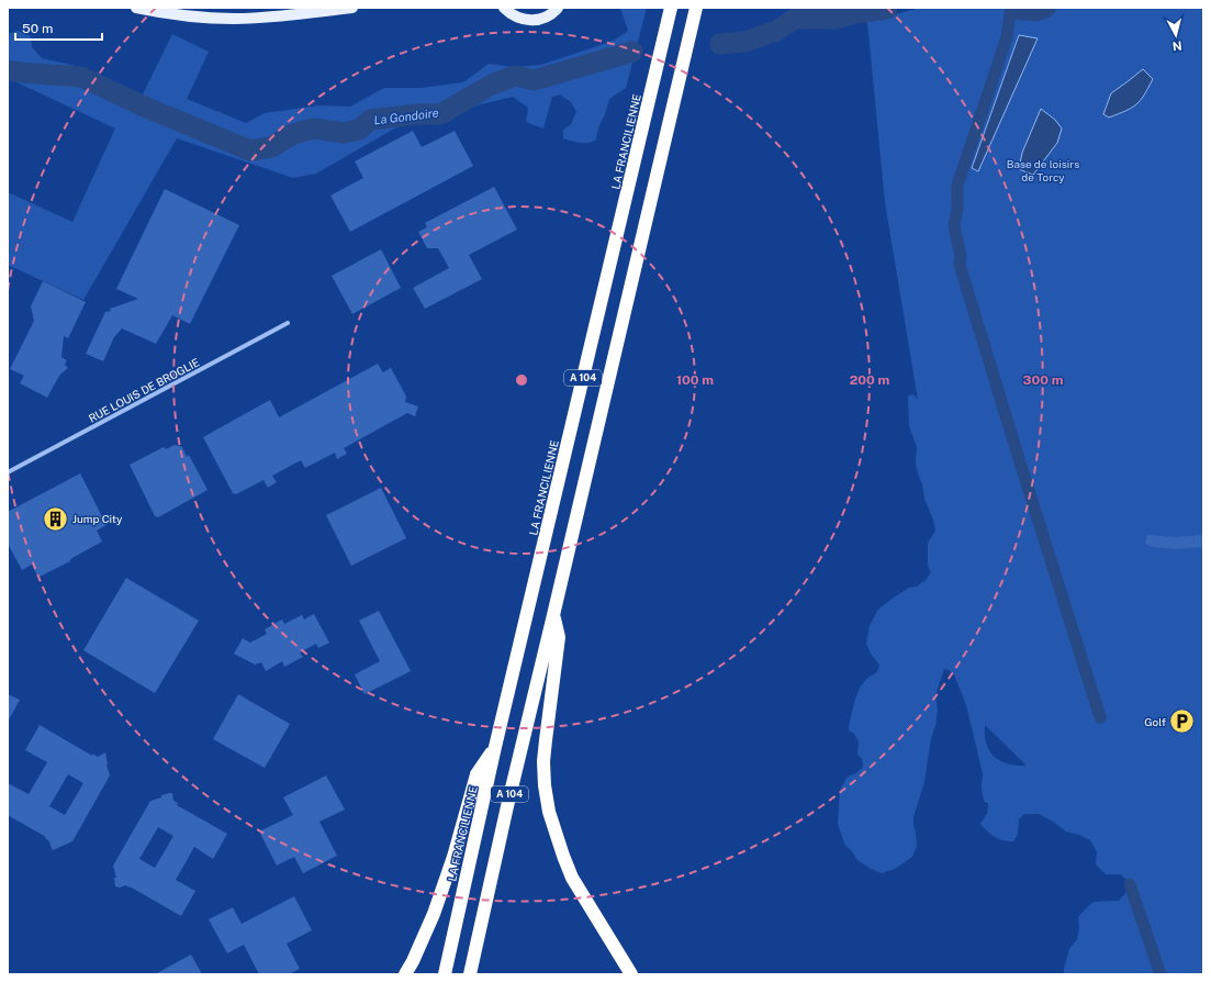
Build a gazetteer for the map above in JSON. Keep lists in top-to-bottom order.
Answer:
{
  "streets": {
    "highway": ["LA FRANCILIENNE", "A 104"],
    "street": ["RUE LOUIS DE BROGLIE"]
  },
  "water": ["La Gondoire"],
  "parks": ["Base de loisirs de Torcy"],
  "places": {
    "building": ["Jump City"],
    "parking": ["Golf"]
  },
  "scale_bar": "50 m",
  "north": "bottom",
  "rings": ["100 m", "200 m", "300 m"]
}
